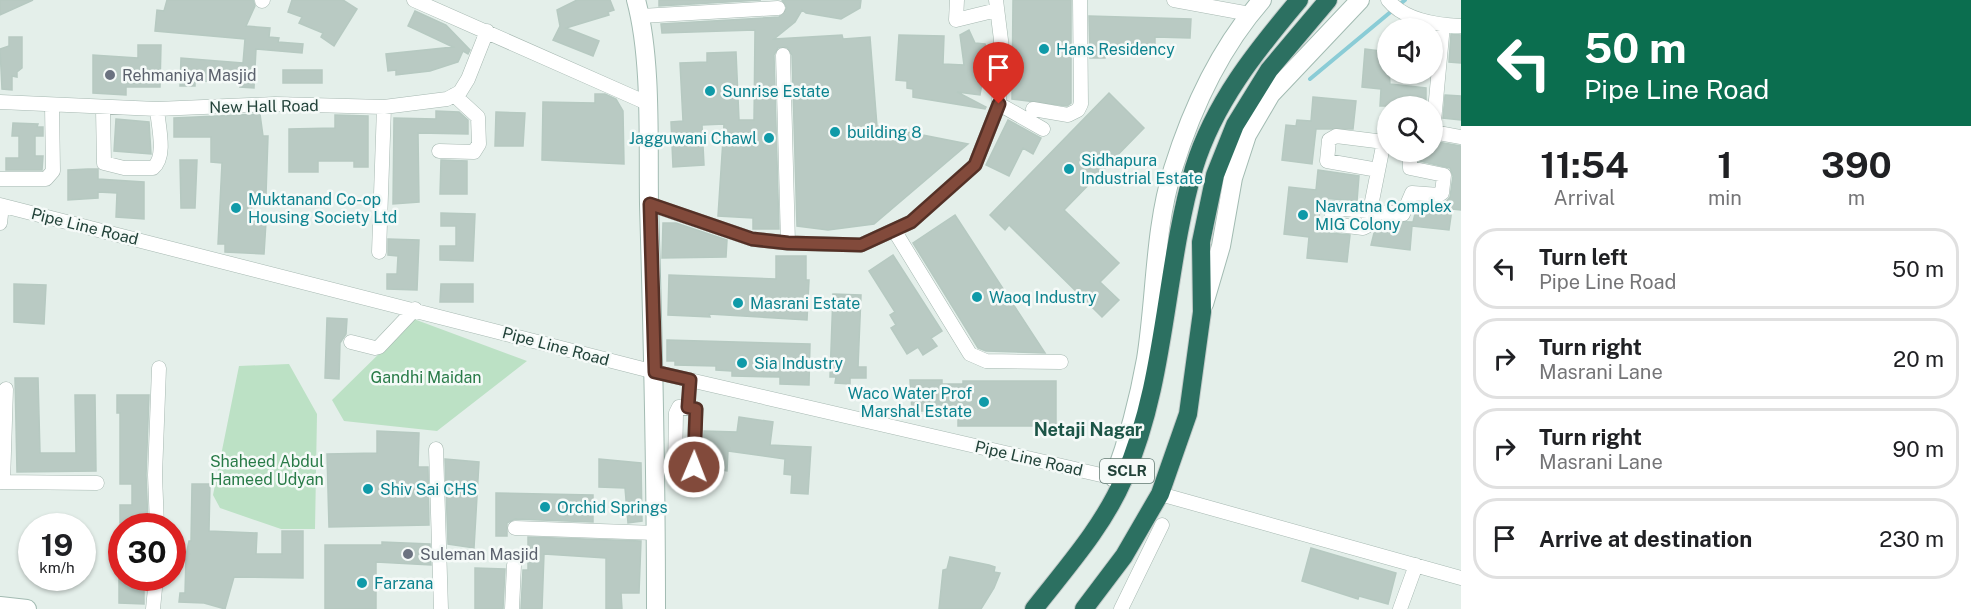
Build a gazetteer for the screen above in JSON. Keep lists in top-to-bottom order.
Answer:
{
  "streets": {
    "highway": ["SCLR"],
    "street": ["New Hall Road", "Pipe Line Road"]
  },
  "crossings": [
    ["Pipe Line Road", "SCLR"]
  ],
  "districts": ["Netaji Nagar"],
  "parks": ["Gandhi Maidan", "Shaheed Abdul Hameed Udyan"],
  "places": [
    "Hans Residency",
    "Rehmaniya Masjid",
    "Sunrise Estate",
    "building 8",
    "Jagguwani Chawl",
    "Sidhapura Industrial Estate",
    "Muktanand Co-op Housing Society Ltd",
    "Navratna Complex MIG Colony",
    "Waoq Industry",
    "Masrani Estate",
    "Sia Industry",
    "Waco Water Prof Marshal Estate",
    "Shiv Sai CHS",
    "Orchid Springs",
    "Suleman Masjid",
    "Farzana"
  ],
  "page": {
    "turn": ["50 m", "Pipe Line Road"],
    "eta": [
      "11:54",
      "Arrival",
      "1",
      "min",
      "390",
      "m"
    ],
    "list": [
      {
        "name": "Turn left",
        "note": "Pipe Line Road",
        "value": "50 m"
      },
      {
        "name": "Turn right",
        "note": "Masrani Lane",
        "value": "20 m"
      },
      {
        "name": "Turn right",
        "note": "Masrani Lane",
        "value": "90 m"
      },
      {
        "name": "Arrive at destination",
        "value": "230 m"
      }
    ],
    "speed": "19 km/h",
    "limit": "30"
  }
}
